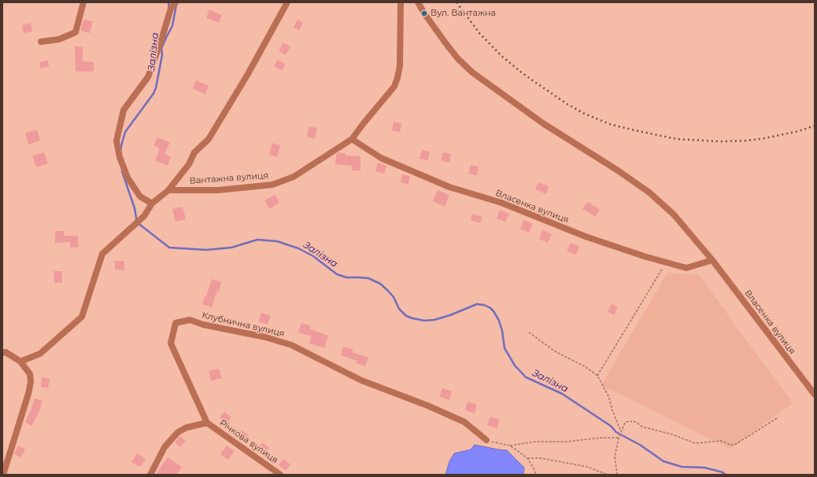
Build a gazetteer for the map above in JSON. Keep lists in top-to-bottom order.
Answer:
{
  "streets": {
    "street": [
      "Вантажна вулиця",
      "Власенка вулиця",
      "Клубнична вулиця",
      "Річкова вулиця"
    ]
  },
  "crossings": [
    ["Вантажна вулиця", "Власенка вулиця"],
    ["Клубнична вулиця", "Річкова вулиця"]
  ],
  "water": ["Залізна"],
  "places": ["Вул. Вантажна"]
}
